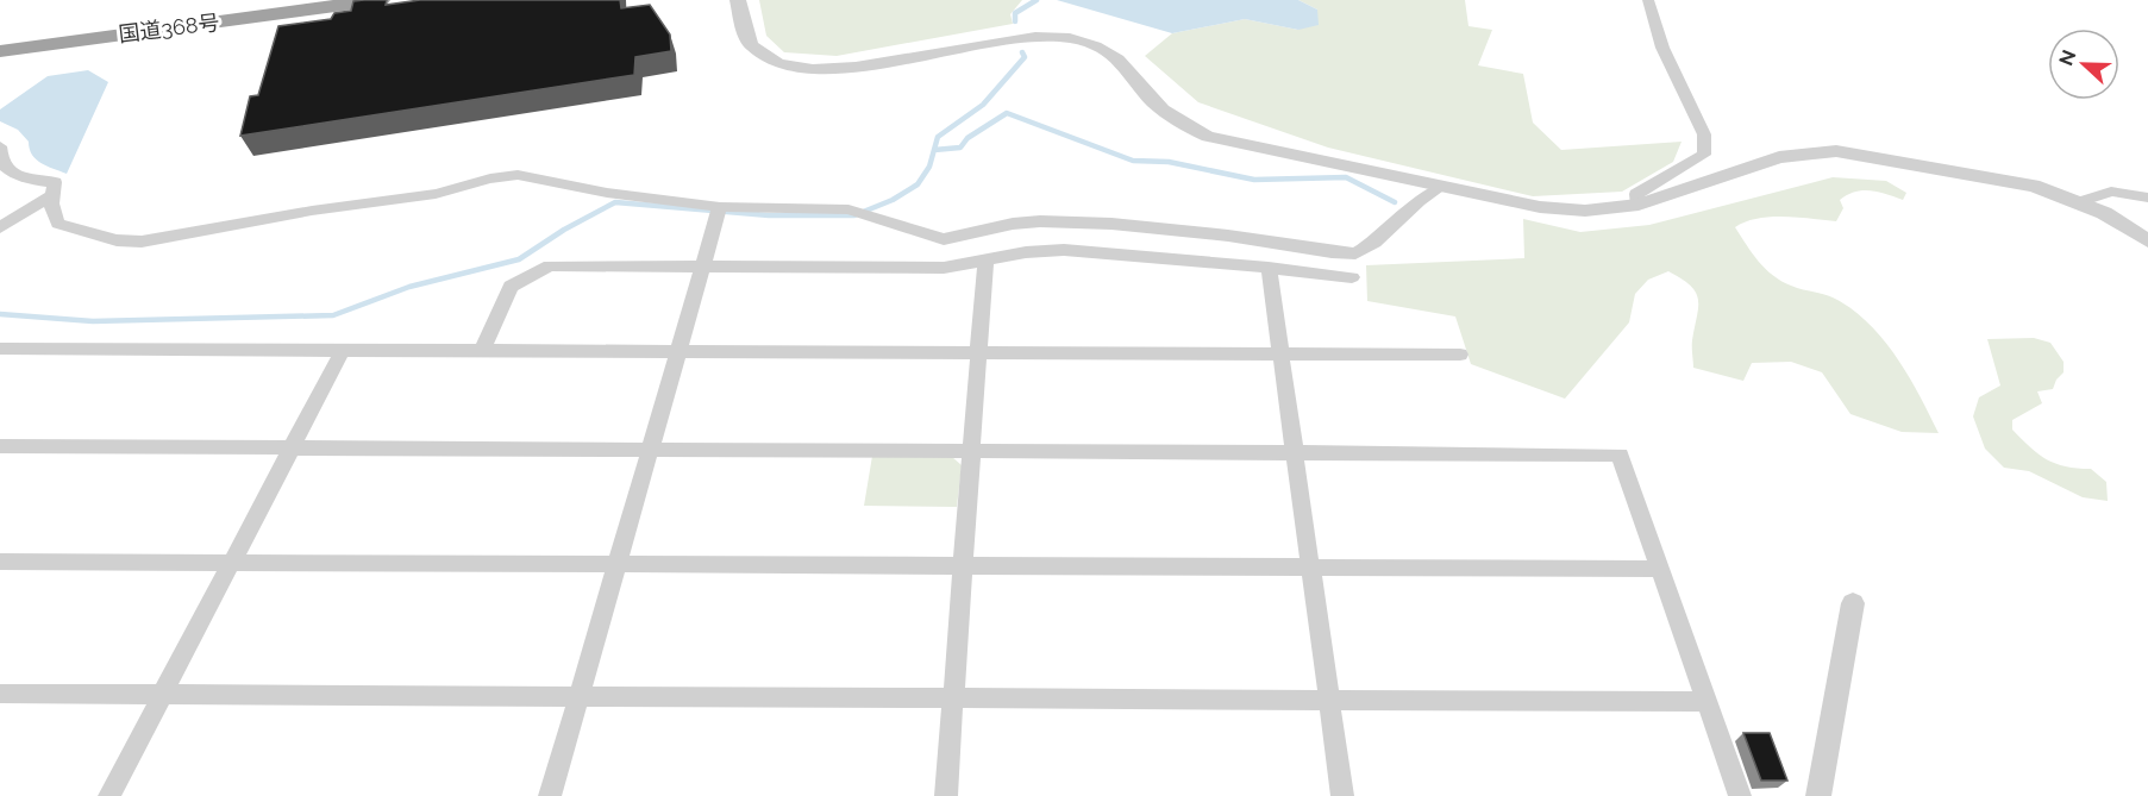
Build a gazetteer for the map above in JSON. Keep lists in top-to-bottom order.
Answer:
{
  "streets": {
    "highway": ["国道368号"]
  },
  "north": "left"
}
